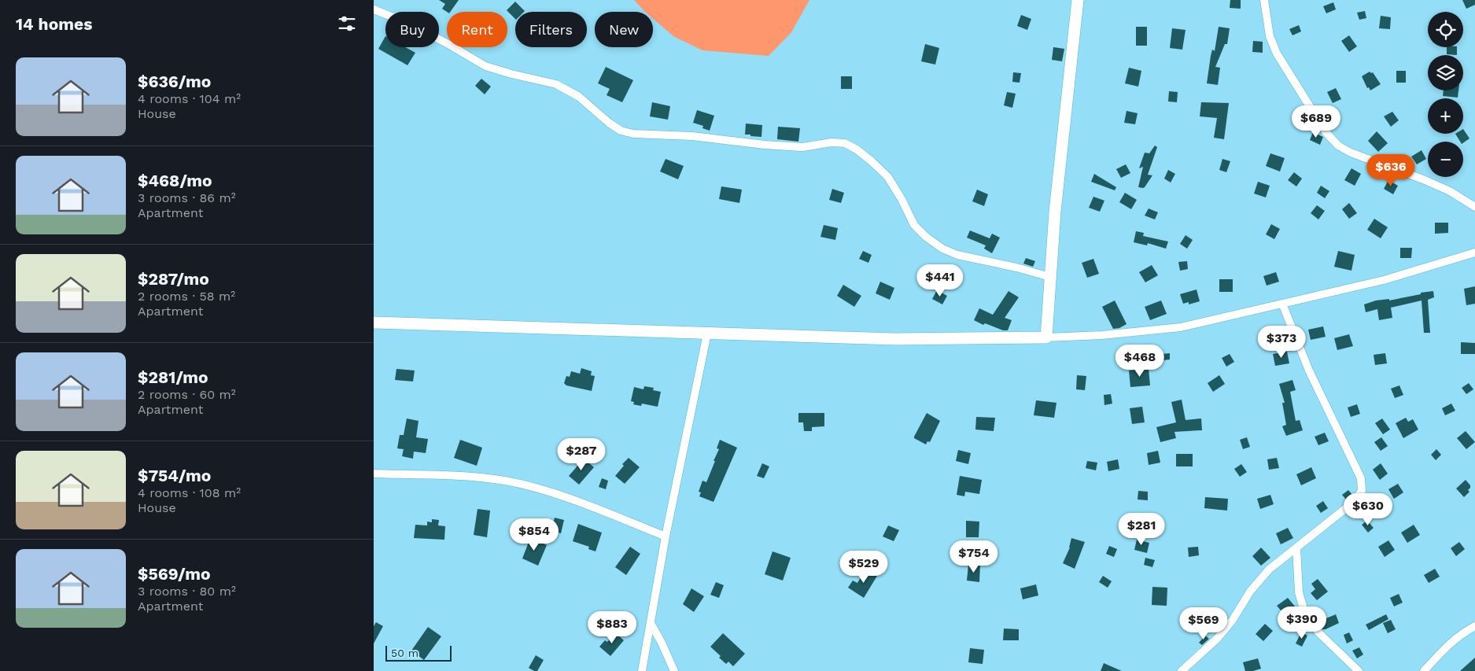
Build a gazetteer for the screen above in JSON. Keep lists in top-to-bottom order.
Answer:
{
  "scale_bar": "50 m",
  "page": {
    "heading": "14 homes",
    "map_buttons": ["+", "−"],
    "chip": [
      "Buy",
      "Rent",
      "Filters",
      "New"
    ],
    "list": [
      {
        "name": "$636/mo",
        "note": "4 rooms · 104 m² · House"
      },
      {
        "name": "$468/mo",
        "note": "3 rooms · 86 m² · Apartment"
      },
      {
        "name": "$287/mo",
        "note": "2 rooms · 58 m² · Apartment"
      },
      {
        "name": "$281/mo",
        "note": "2 rooms · 60 m² · Apartment"
      },
      {
        "name": "$754/mo",
        "note": "4 rooms · 108 m² · House"
      },
      {
        "name": "$569/mo",
        "note": "3 rooms · 80 m² · Apartment"
      }
    ],
    "price": [
      "$689",
      "$636",
      "$441",
      "$373",
      "$468",
      "$287",
      "$630",
      "$281",
      "$854",
      "$754",
      "$529",
      "$390",
      "$569",
      "$883"
    ],
    "scale": "50 m"
  }
}
